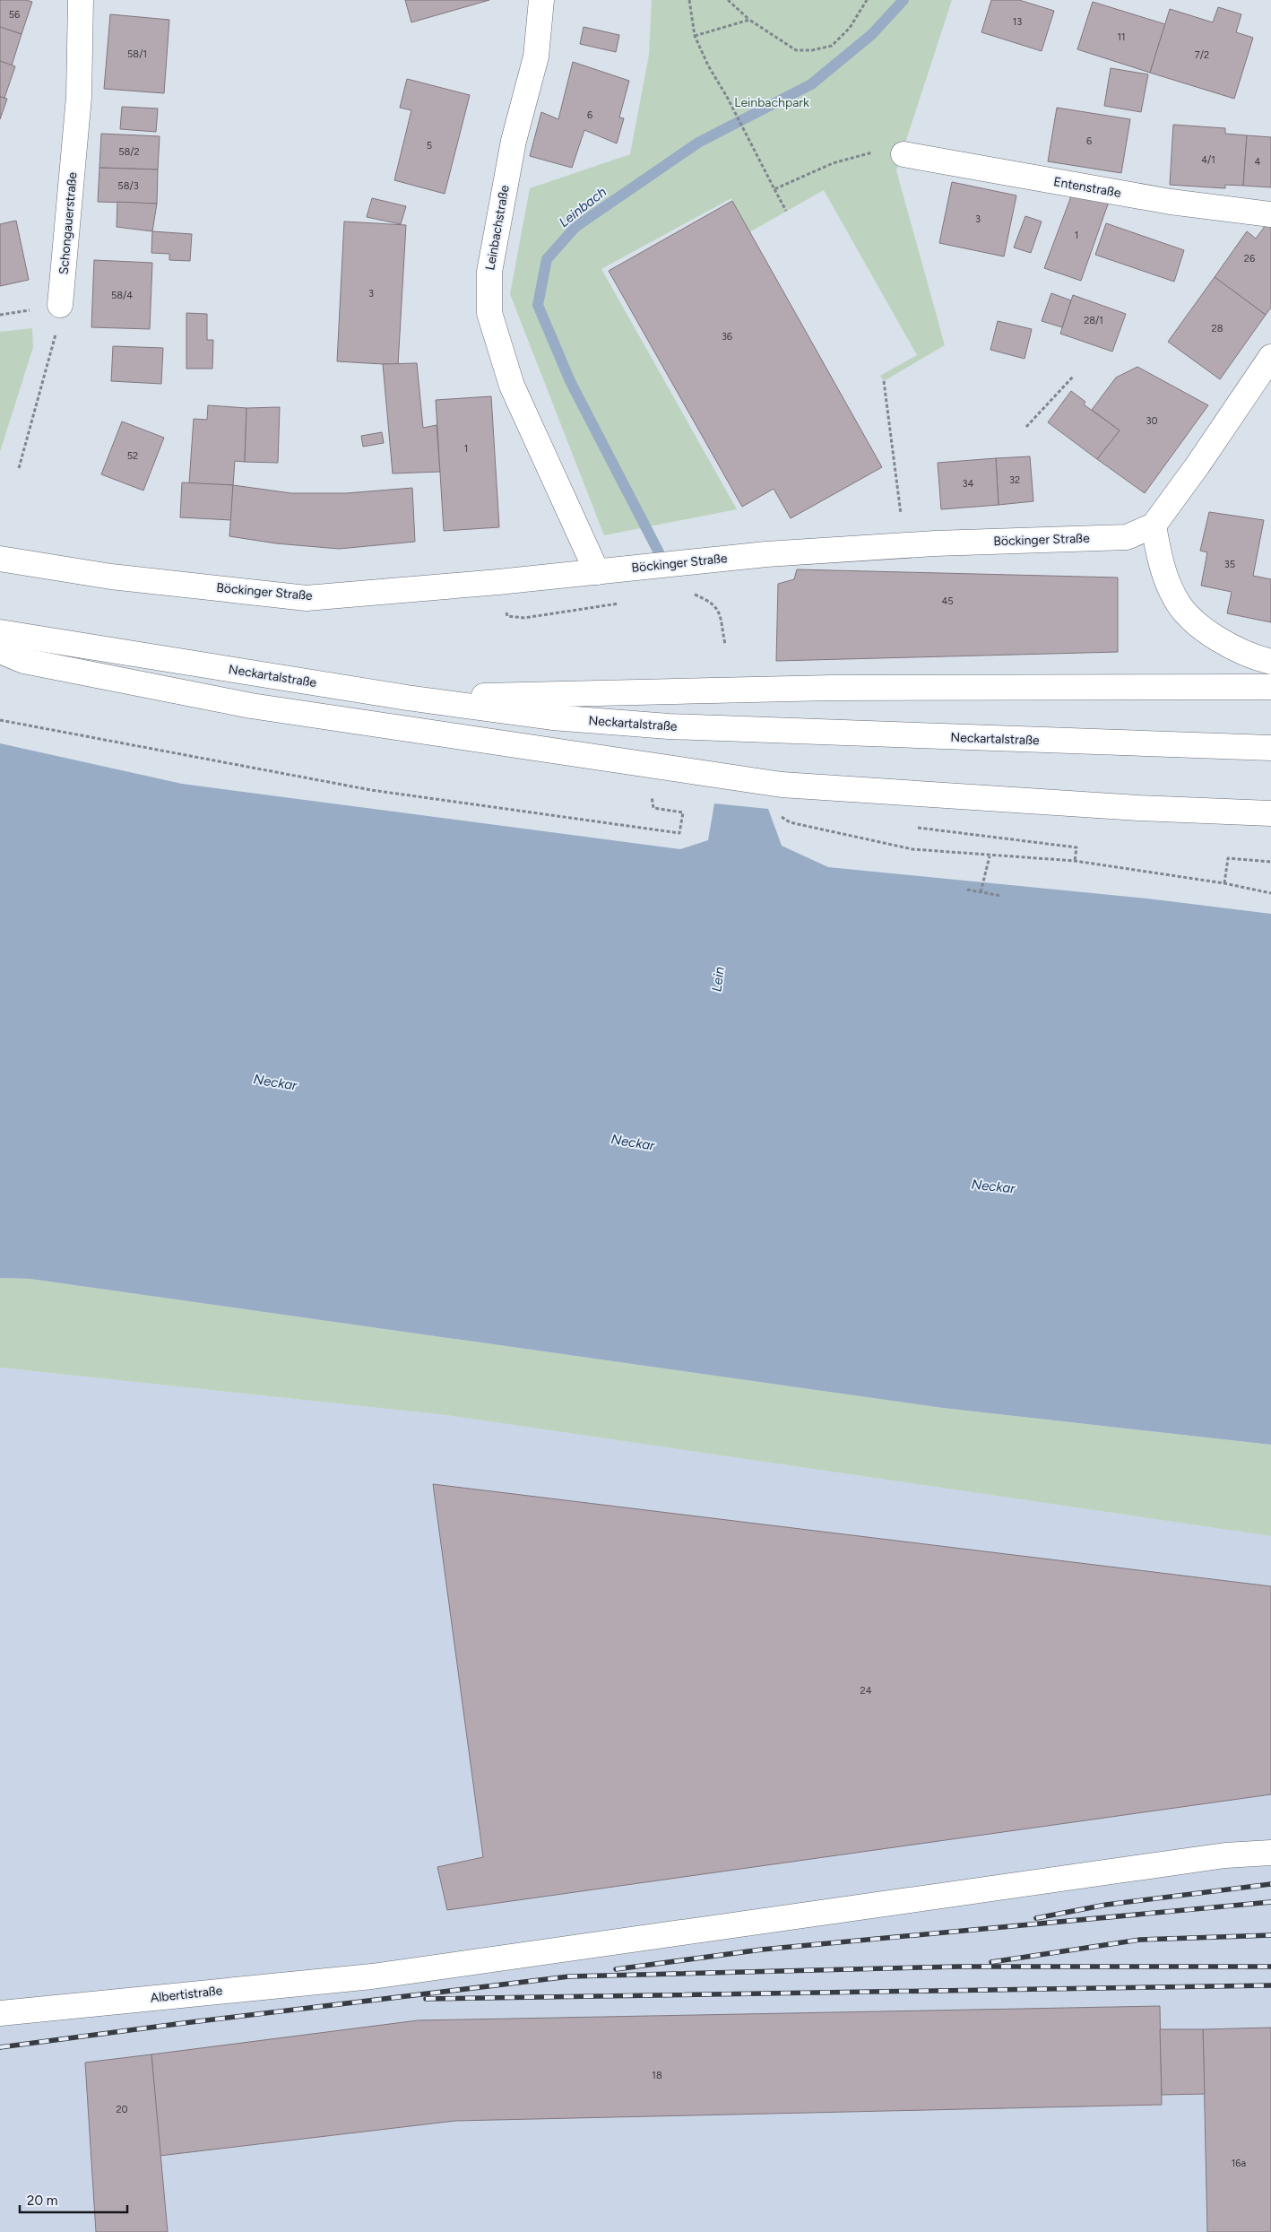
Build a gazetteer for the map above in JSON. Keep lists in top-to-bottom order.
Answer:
{
  "streets": {
    "main road": [
      "Entenstraße",
      "Schongauerstraße",
      "Leinbachstraße",
      "Böckinger Straße",
      "Neckartalstraße",
      "Albertistraße"
    ]
  },
  "crossings": [
    ["Leinbachstraße", "Böckinger Straße"]
  ],
  "water": ["Leinbach", "Lein", "Neckar"],
  "parks": ["Leinbachpark"],
  "house_numbers": [
    "56",
    "13",
    "11",
    "58/1",
    "7/2",
    "6",
    "6",
    "5",
    "58/2",
    "4/1",
    "4",
    "58/3",
    "3",
    "1",
    "26",
    "3",
    "58/4",
    "28/1",
    "28",
    "36",
    "30",
    "1",
    "52",
    "32",
    "34",
    "35",
    "45",
    "24",
    "18",
    "20",
    "16a"
  ],
  "scale_bar": "20 m"
}
